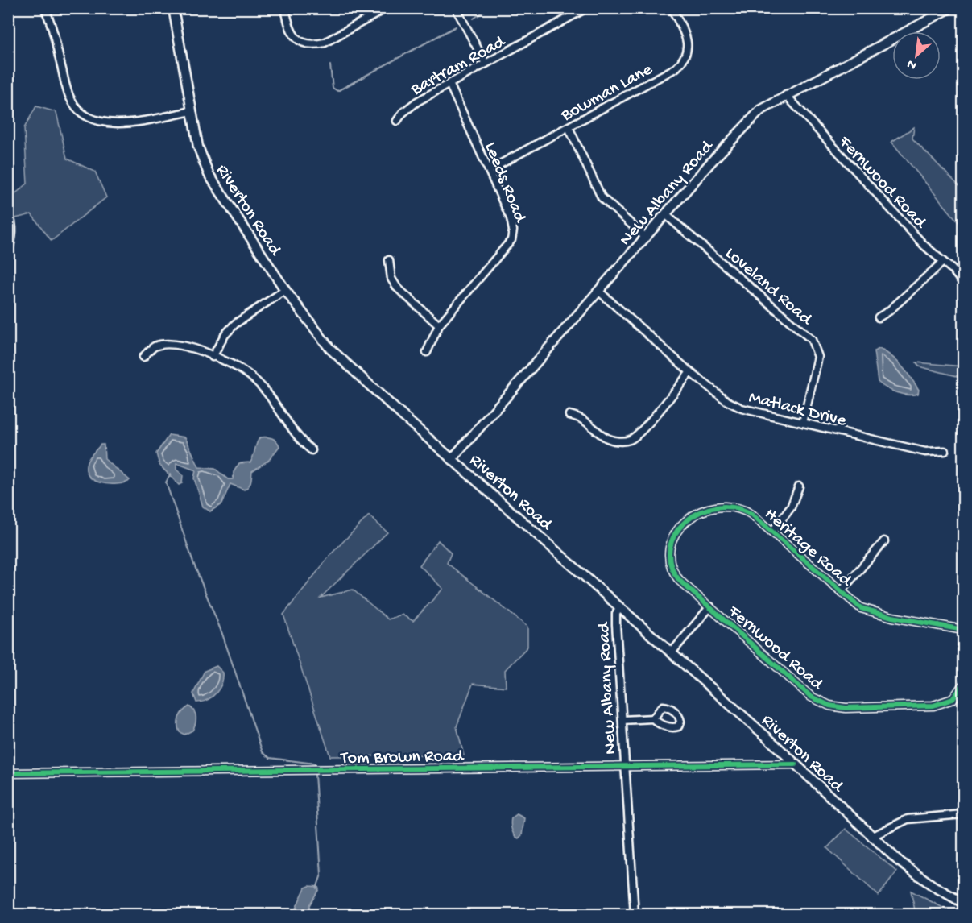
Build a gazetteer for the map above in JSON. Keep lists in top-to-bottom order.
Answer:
{
  "streets": {
    "main road": ["New Albany Road", "Riverton Road"],
    "street": [
      "Bartram Road",
      "Bowman Lane",
      "Fernwood Road",
      "Leeds Road",
      "Loveland Road",
      "Matlack Drive",
      "Heritage Road",
      "Tom Brown Road"
    ]
  },
  "crossings": [
    ["Bartram Road", "Leeds Road"],
    ["Bowman Lane", "Leeds Road"],
    ["Fernwood Road", "New Albany Road"],
    ["Fernwood Road", "Riverton Road"],
    ["Fernwood Road", "Heritage Road"],
    ["New Albany Road", "Riverton Road"],
    ["New Albany Road", "Loveland Road"],
    ["New Albany Road", "Matlack Drive"],
    ["New Albany Road", "Tom Brown Road"],
    ["Riverton Road", "Tom Brown Road"],
    ["Loveland Road", "Matlack Drive"]
  ],
  "north": "bottom left"
}
